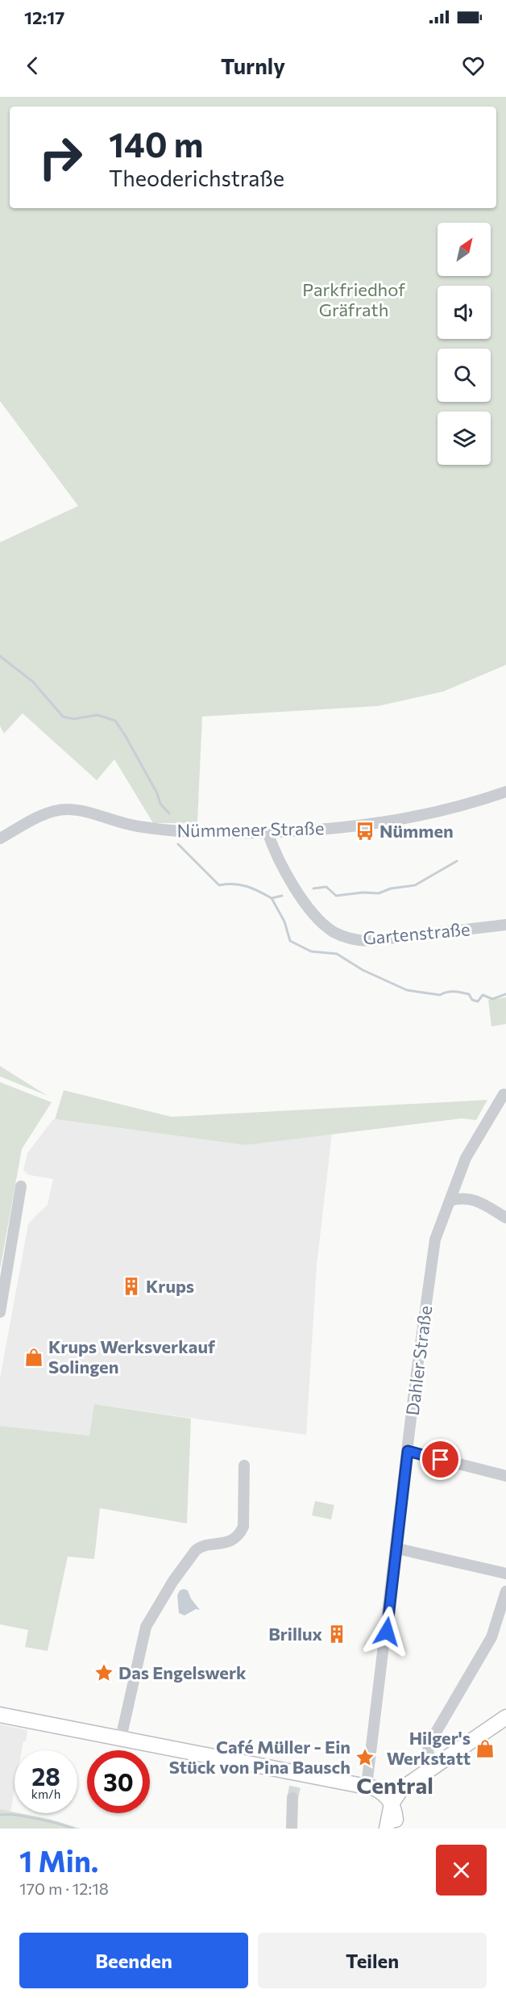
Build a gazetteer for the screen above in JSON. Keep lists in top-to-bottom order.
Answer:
{
  "streets": {
    "street": ["Nümmener Straße", "Gartenstraße", "Dahler Straße"]
  },
  "crossings": [
    ["Nümmener Straße", "Gartenstraße"]
  ],
  "districts": ["Central"],
  "parks": ["Parkfriedhof Gräfrath"],
  "places": {
    "bus stop": ["Nümmen"],
    "building": ["Krups", "Brillux"],
    "shop": ["Krups Werksverkauf Solingen", "Hilger's Werkstatt"],
    "place": ["Das Engelswerk", "Café Müller - Ein Stück von Pina Bausch"]
  },
  "north": "top right",
  "page": {
    "status": "12:17",
    "header": "Turnly",
    "turn": ["140 m", "Theoderichstraße"],
    "speed": "28 km/h",
    "limit": "30",
    "heading": ["1 Min.", "170 m · 12:18"],
    "buttons": ["Beenden", "Teilen"]
  }
}
